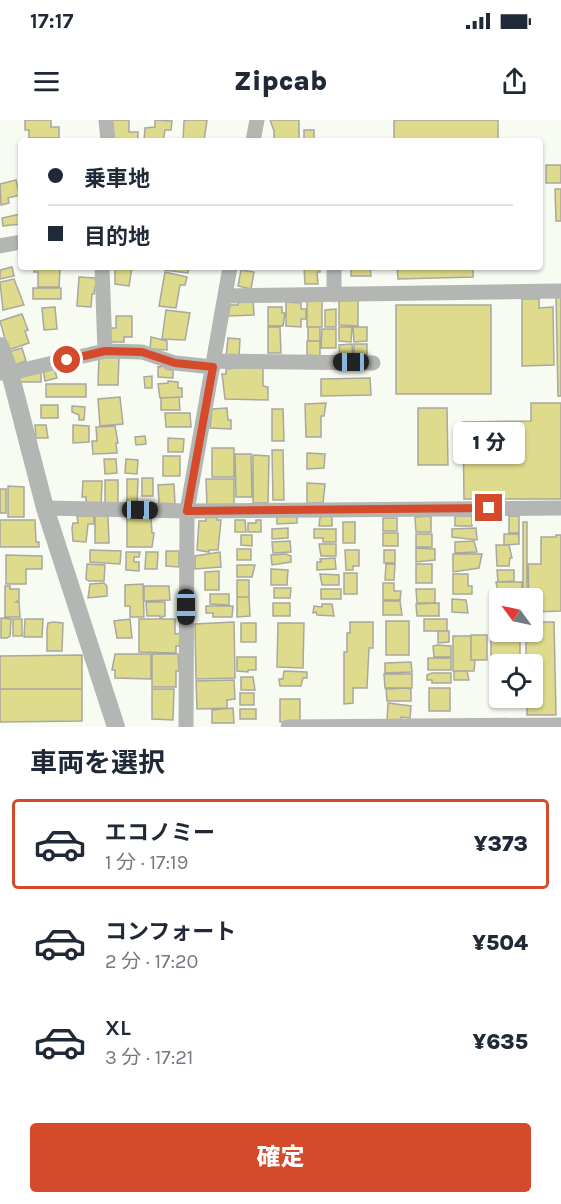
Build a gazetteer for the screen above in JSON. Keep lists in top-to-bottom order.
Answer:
{
  "north": "top left",
  "page": {
    "status": "17:17",
    "header": "Zipcab",
    "banner": ["乗車地", "目的地"],
    "bubble": "1 分",
    "heading": "車両を選択",
    "list": [
      {
        "name": "エコノミー",
        "note": "1 分 · 17:19",
        "value": "¥373"
      },
      {
        "name": "コンフォート",
        "note": "2 分 · 17:20",
        "value": "¥504"
      },
      {
        "name": "XL",
        "note": "3 分 · 17:21",
        "value": "¥635"
      }
    ],
    "buttons": "確定"
  }
}
